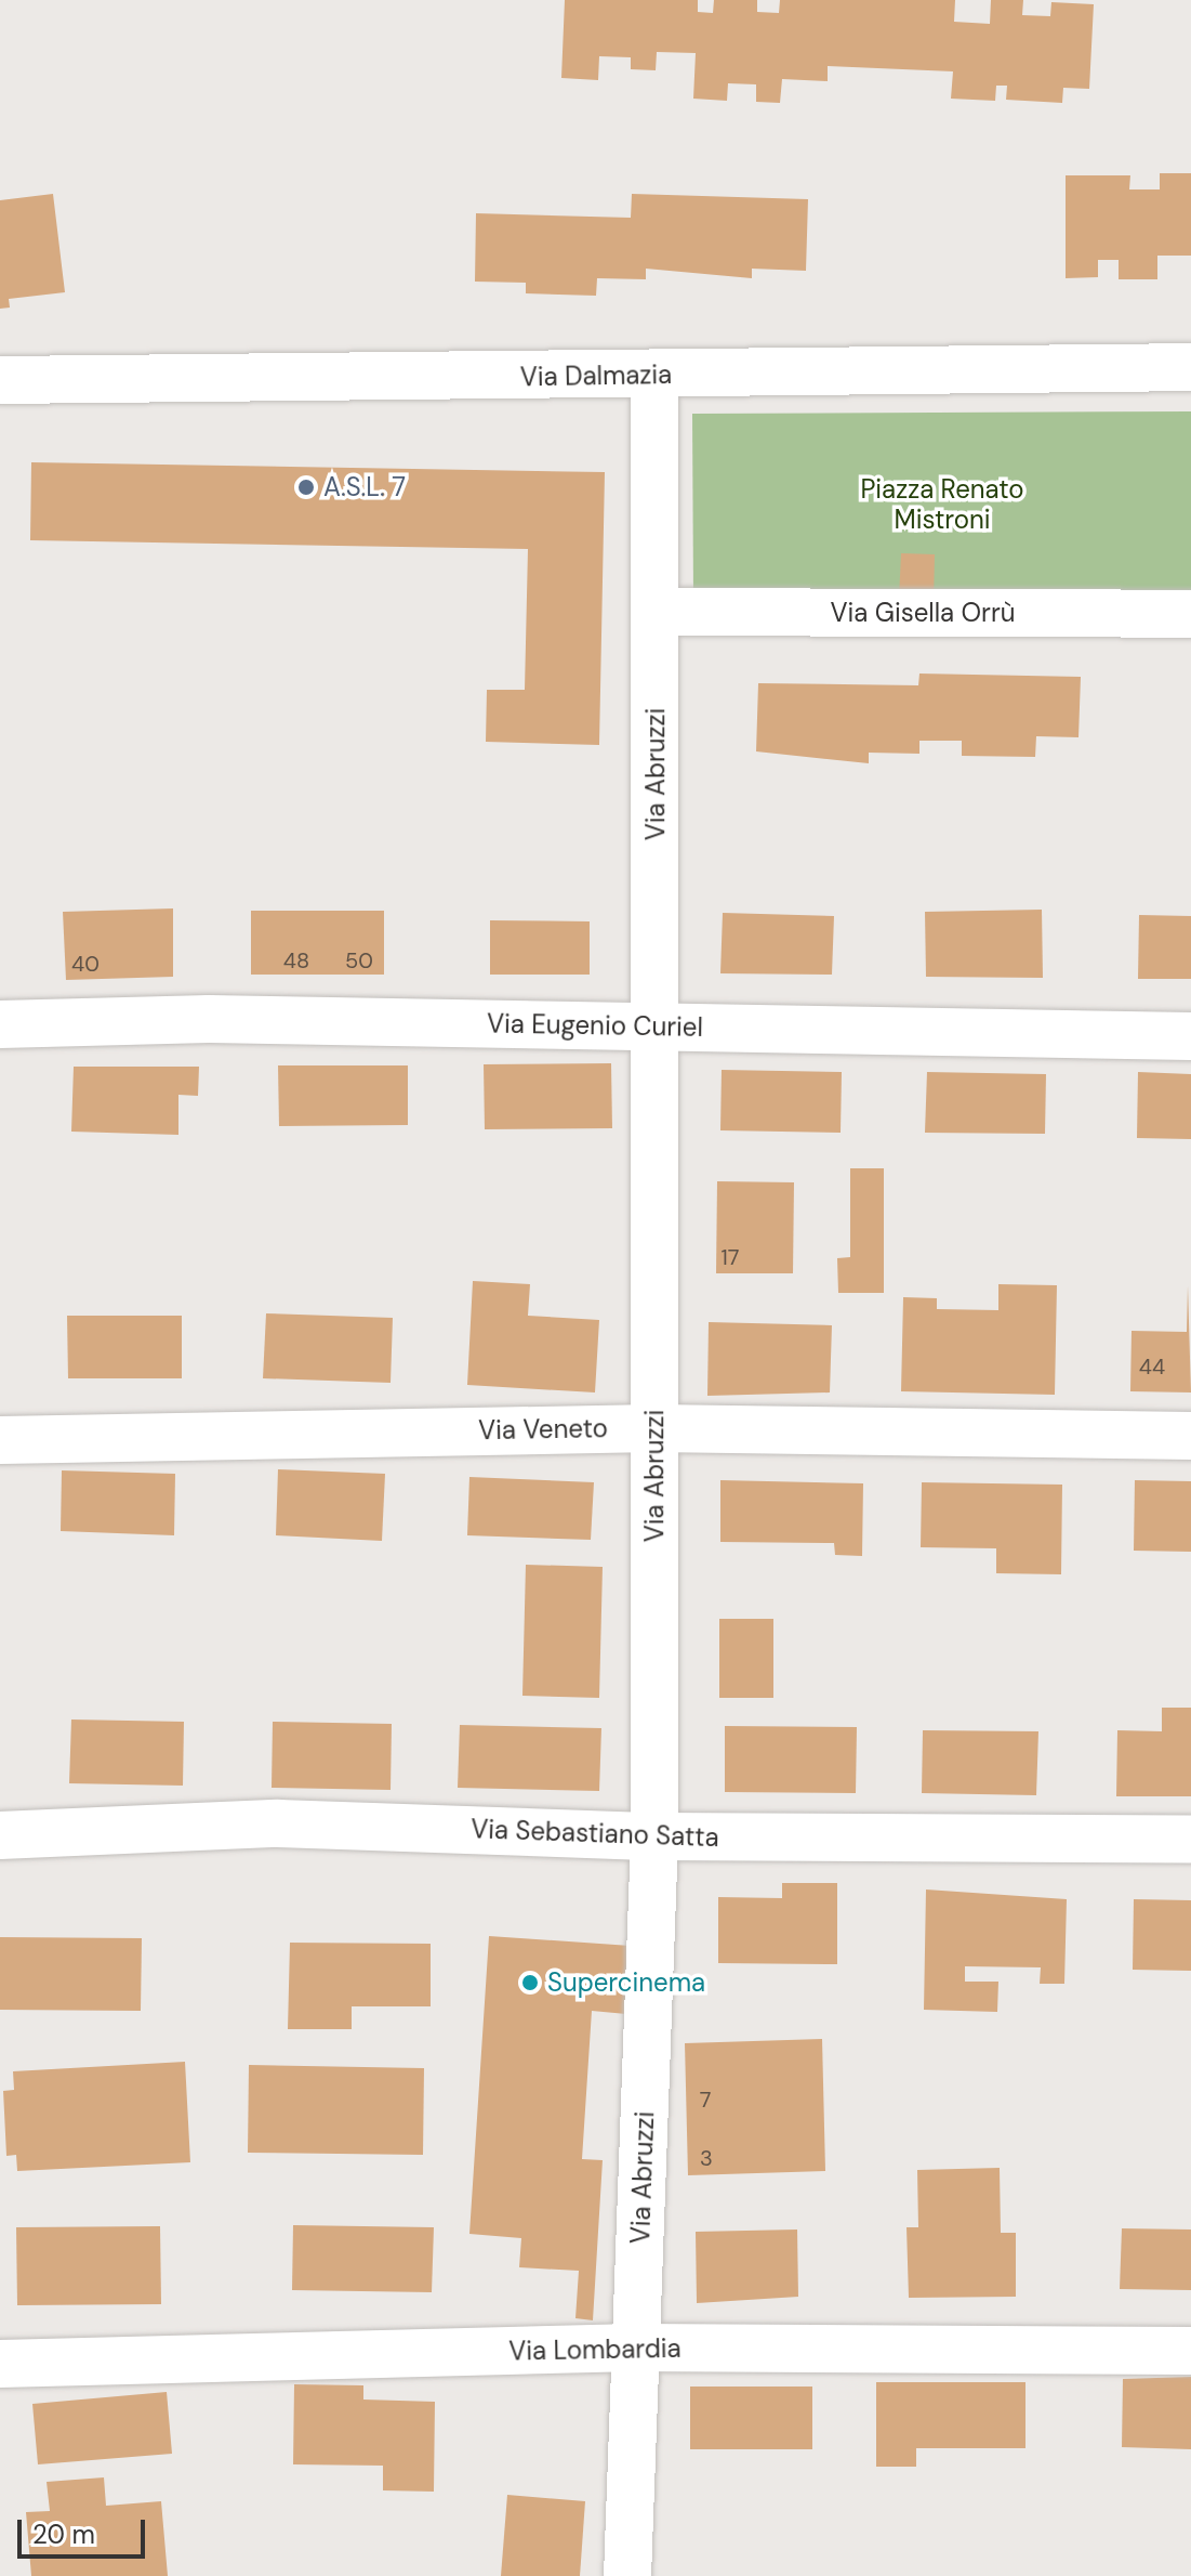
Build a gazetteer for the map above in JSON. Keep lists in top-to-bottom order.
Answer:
{
  "streets": {
    "street": [
      "Via Dalmazia",
      "Via Gisella Orrù",
      "Via Abruzzi",
      "Via Eugenio Curiel",
      "Via Veneto",
      "Via Sebastiano Satta",
      "Via Lombardia"
    ]
  },
  "crossings": [
    ["Via Dalmazia", "Via Abruzzi"],
    ["Via Gisella Orrù", "Via Abruzzi"],
    ["Via Abruzzi", "Via Eugenio Curiel"],
    ["Via Abruzzi", "Via Veneto"],
    ["Via Abruzzi", "Via Sebastiano Satta"],
    ["Via Abruzzi", "Via Lombardia"]
  ],
  "parks": ["Piazza Renato Mistroni"],
  "places": ["A.S.L. 7", "Supercinema"],
  "house_numbers": [
    "48",
    "50",
    "40",
    "17",
    "44",
    "7",
    "3"
  ],
  "scale_bar": "20 m"
}
